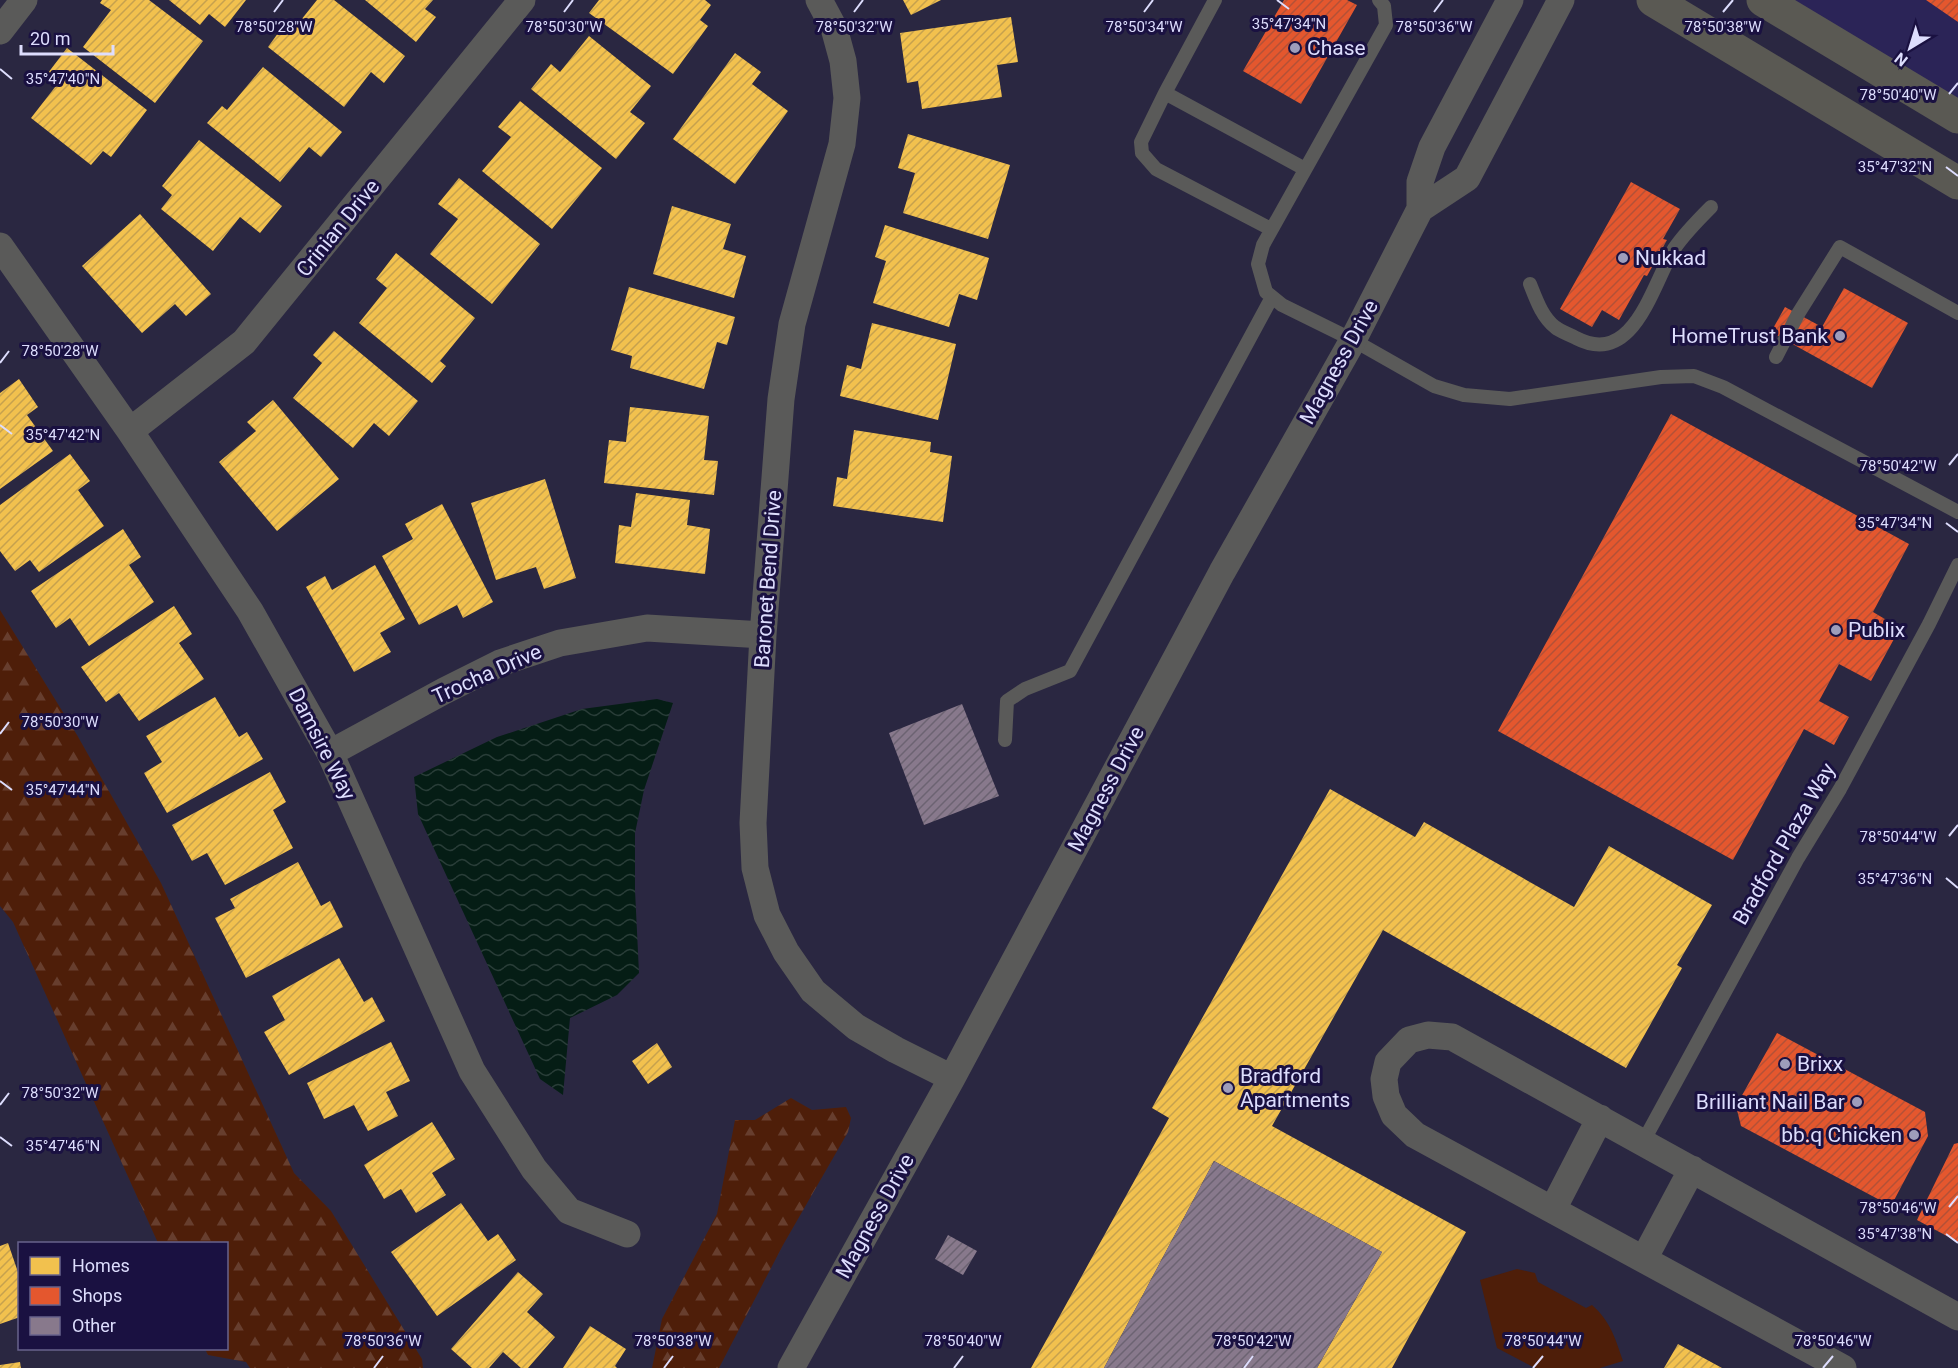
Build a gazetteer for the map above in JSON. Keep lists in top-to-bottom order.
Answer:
{
  "streets": {
    "street": [
      "Crinian Drive",
      "Magness Drive",
      "Baronet Bend Drive",
      "Trocha Drive",
      "Damsire Way"
    ],
    "lane": ["Bradford Plaza Way"]
  },
  "crossings": [
    ["Crinian Drive", "Damsire Way"],
    ["Magness Drive", "Baronet Bend Drive"],
    ["Baronet Bend Drive", "Trocha Drive"],
    ["Trocha Drive", "Damsire Way"]
  ],
  "places": [
    "Chase",
    "Nukkad",
    "HomeTrust Bank",
    "Publix",
    "Brixx",
    "Bradford Apartments",
    "Brilliant Nail Bar",
    "bb.q Chicken"
  ],
  "legend": ["Homes", "Shops", "Other"],
  "scale_bar": "20 m",
  "north": "bottom left",
  "coordinates": [
    "35°47'34\"N",
    "78°50'28\"W",
    "78°50'30\"W",
    "78°50'32\"W",
    "78°50'34\"W",
    "78°50'36\"W",
    "78°50'38\"W",
    "35°47'40\"N",
    "78°50'40\"W",
    "35°47'32\"N",
    "35°47'42\"N",
    "78°50'42\"W",
    "35°47'44\"N",
    "78°50'44\"W",
    "35°47'36\"N",
    "35°47'46\"N",
    "78°50'46\"W",
    "35°47'38\"N"
  ]
}
